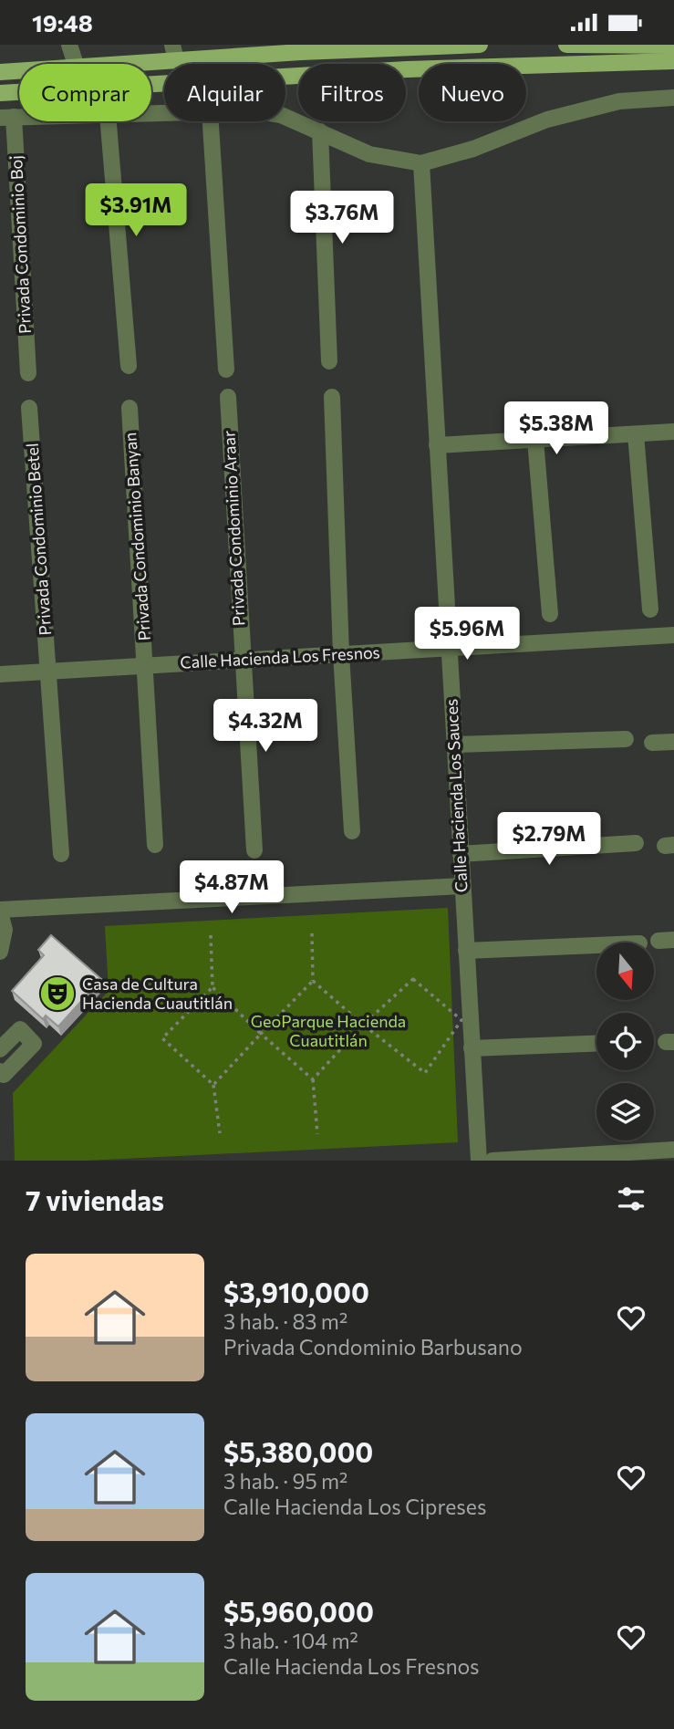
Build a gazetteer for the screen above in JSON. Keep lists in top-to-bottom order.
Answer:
{
  "streets": {
    "street": [
      "Privada Condominio Boj",
      "Privada Condominio Araar",
      "Privada Condominio Banyan",
      "Privada Condominio Betel",
      "Calle Hacienda Los Fresnos",
      "Calle Hacienda Los Sauces"
    ]
  },
  "crossings": [
    ["Privada Condominio Araar", "Calle Hacienda Los Fresnos"],
    ["Privada Condominio Banyan", "Calle Hacienda Los Fresnos"],
    ["Privada Condominio Betel", "Calle Hacienda Los Fresnos"],
    ["Calle Hacienda Los Fresnos", "Calle Hacienda Los Sauces"]
  ],
  "parks": ["GeoParque Hacienda Cuautitlán"],
  "places": {
    "theatre": ["Casa de Cultura Hacienda Cuautitlán"]
  },
  "north": "bottom",
  "page": {
    "status": "19:48",
    "chip": [
      "Comprar",
      "Alquilar",
      "Filtros",
      "Nuevo"
    ],
    "price": [
      "$3.91M",
      "$3.76M",
      "$5.38M",
      "$5.96M",
      "$4.32M",
      "$2.79M",
      "$4.87M"
    ],
    "heading": "7 viviendas",
    "list": [
      {
        "name": "$3,910,000",
        "note": "3 hab. · 83 m² · Privada Condominio Barbusano"
      },
      {
        "name": "$5,380,000",
        "note": "3 hab. · 95 m² · Calle Hacienda Los Cipreses"
      },
      {
        "name": "$5,960,000",
        "note": "3 hab. · 104 m² · Calle Hacienda Los Fresnos"
      }
    ]
  }
}
